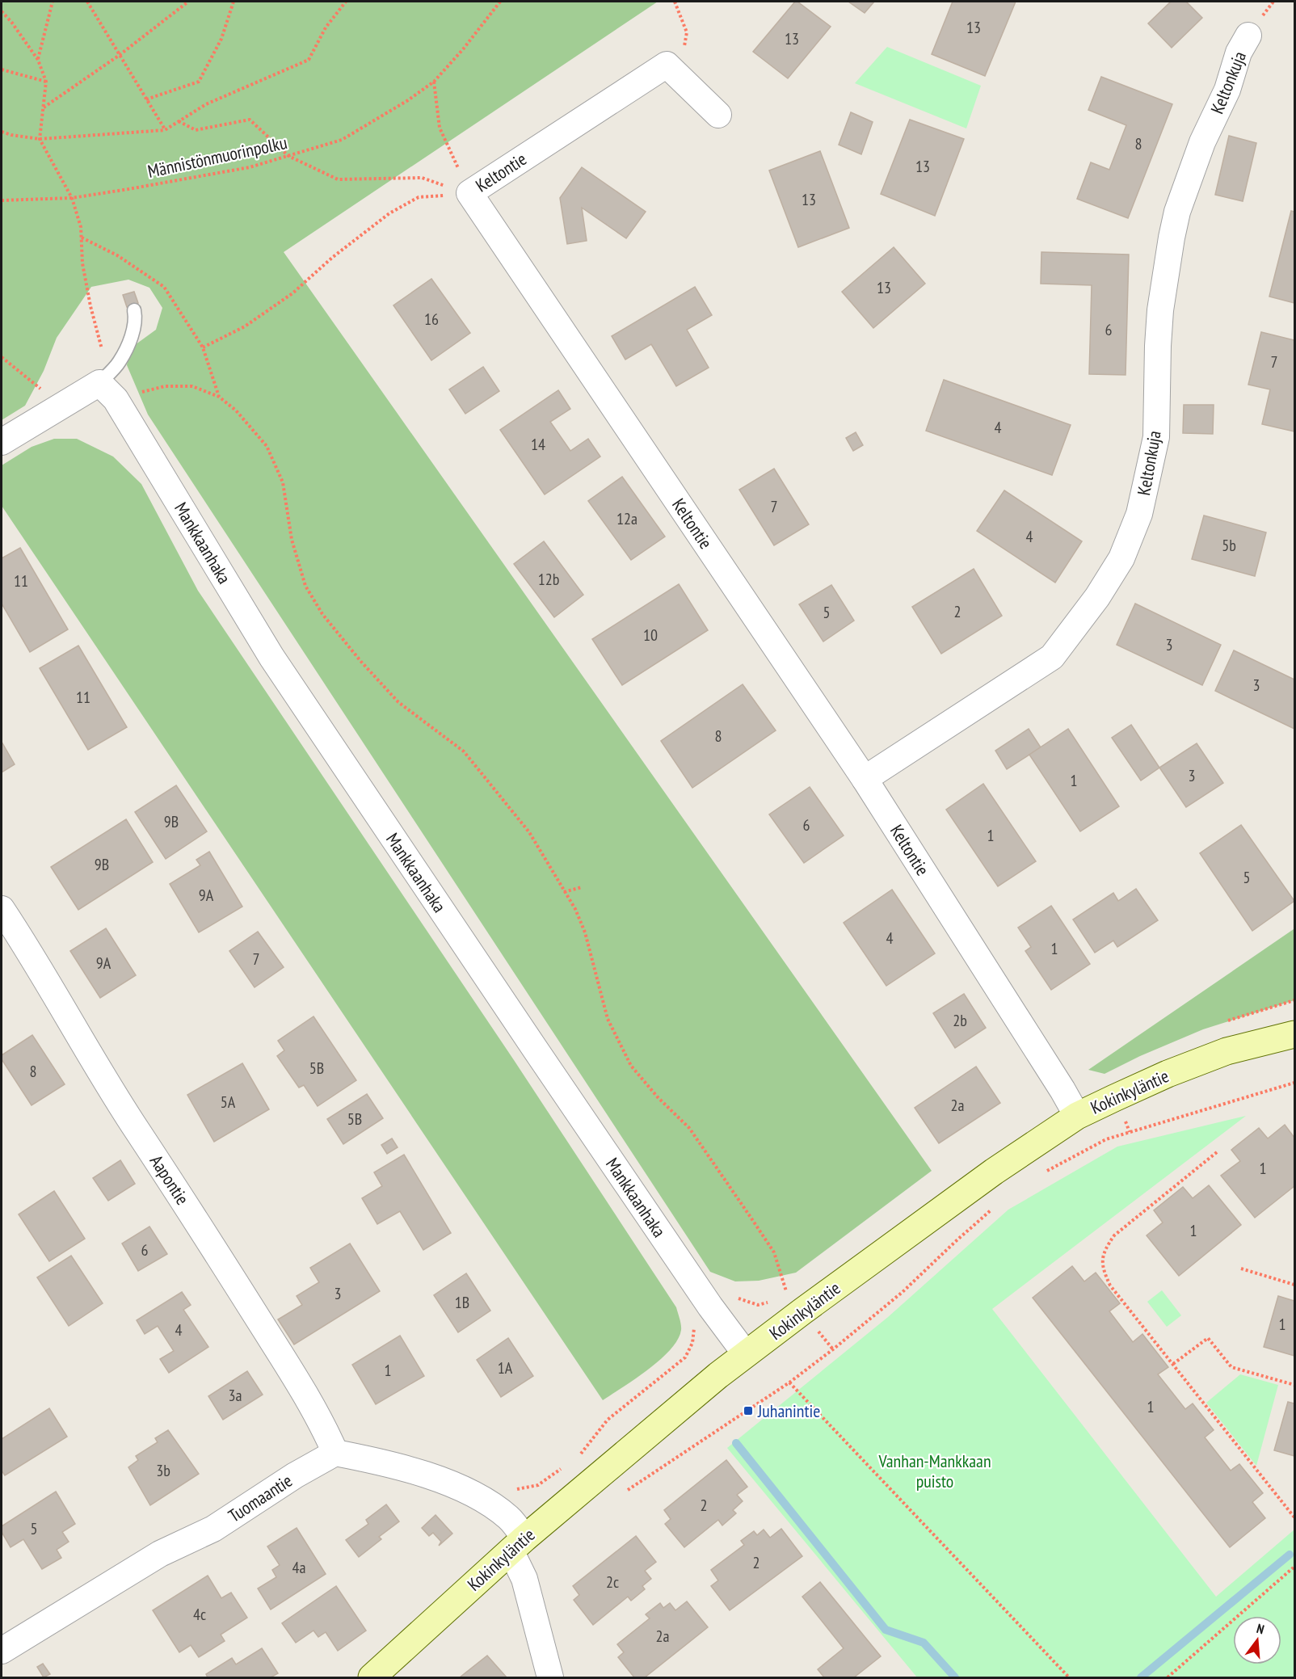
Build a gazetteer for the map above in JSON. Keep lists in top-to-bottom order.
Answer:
{
  "streets": {
    "main road": ["Kokinkyläntie"],
    "street": [
      "Keltonkuja",
      "Keltontie",
      "Mankkaanhaka",
      "Aapontie",
      "Tuomaantie"
    ],
    "path": ["Männistönmuorinpolku"]
  },
  "crossings": [
    ["Keltonkuja", "Keltontie"],
    ["Keltontie", "Kokinkyläntie"],
    ["Mankkaanhaka", "Kokinkyläntie"],
    ["Aapontie", "Tuomaantie"]
  ],
  "parks": ["Vanhan-Mankkaan puisto"],
  "places": {
    "transit": ["Juhanintie"]
  },
  "house_numbers": [
    "13",
    "13",
    "8",
    "13",
    "13",
    "13",
    "16",
    "6",
    "7",
    "4",
    "14",
    "7",
    "12a",
    "4",
    "5b",
    "12b",
    "11",
    "2",
    "5",
    "10",
    "3",
    "3",
    "11",
    "8",
    "3",
    "1",
    "9B",
    "6",
    "1",
    "9B",
    "5",
    "9A",
    "4",
    "1",
    "7",
    "9A",
    "2b",
    "5B",
    "8",
    "5A",
    "2a",
    "5B",
    "1",
    "1",
    "6",
    "3",
    "1B",
    "1",
    "4",
    "1A",
    "1",
    "3a",
    "1",
    "3b",
    "2",
    "5",
    "2",
    "4a",
    "2c",
    "4c",
    "2a"
  ],
  "north": "top"
}
